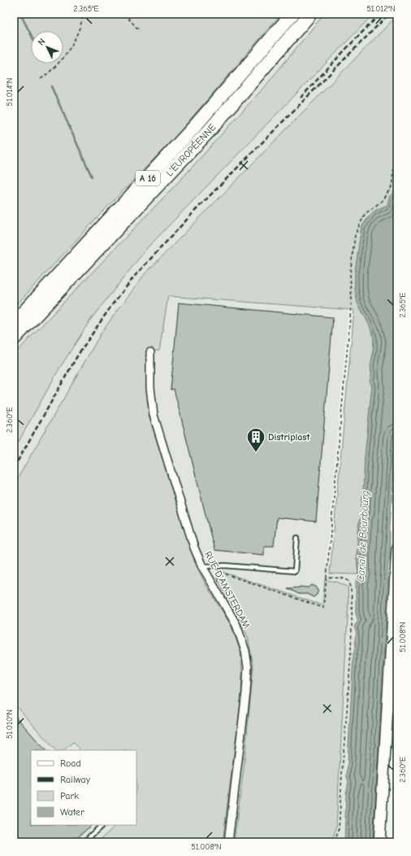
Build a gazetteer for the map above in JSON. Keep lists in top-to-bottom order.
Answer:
{
  "streets": {
    "highway": ["L'EUROPÉENNE", "A 16"],
    "street": ["RUE D'AMSTERDAM"]
  },
  "water": ["Canal de Bourbourg"],
  "places": {
    "building": ["Distriplast"]
  },
  "legend": [
    "Road",
    "Railway",
    "Park",
    "Water"
  ],
  "north": "top left",
  "coordinates": [
    "2.365°E",
    "51.012°N",
    "51.014°N",
    "2.360°E",
    "51.008°N",
    "51.010°N"
  ]
}
